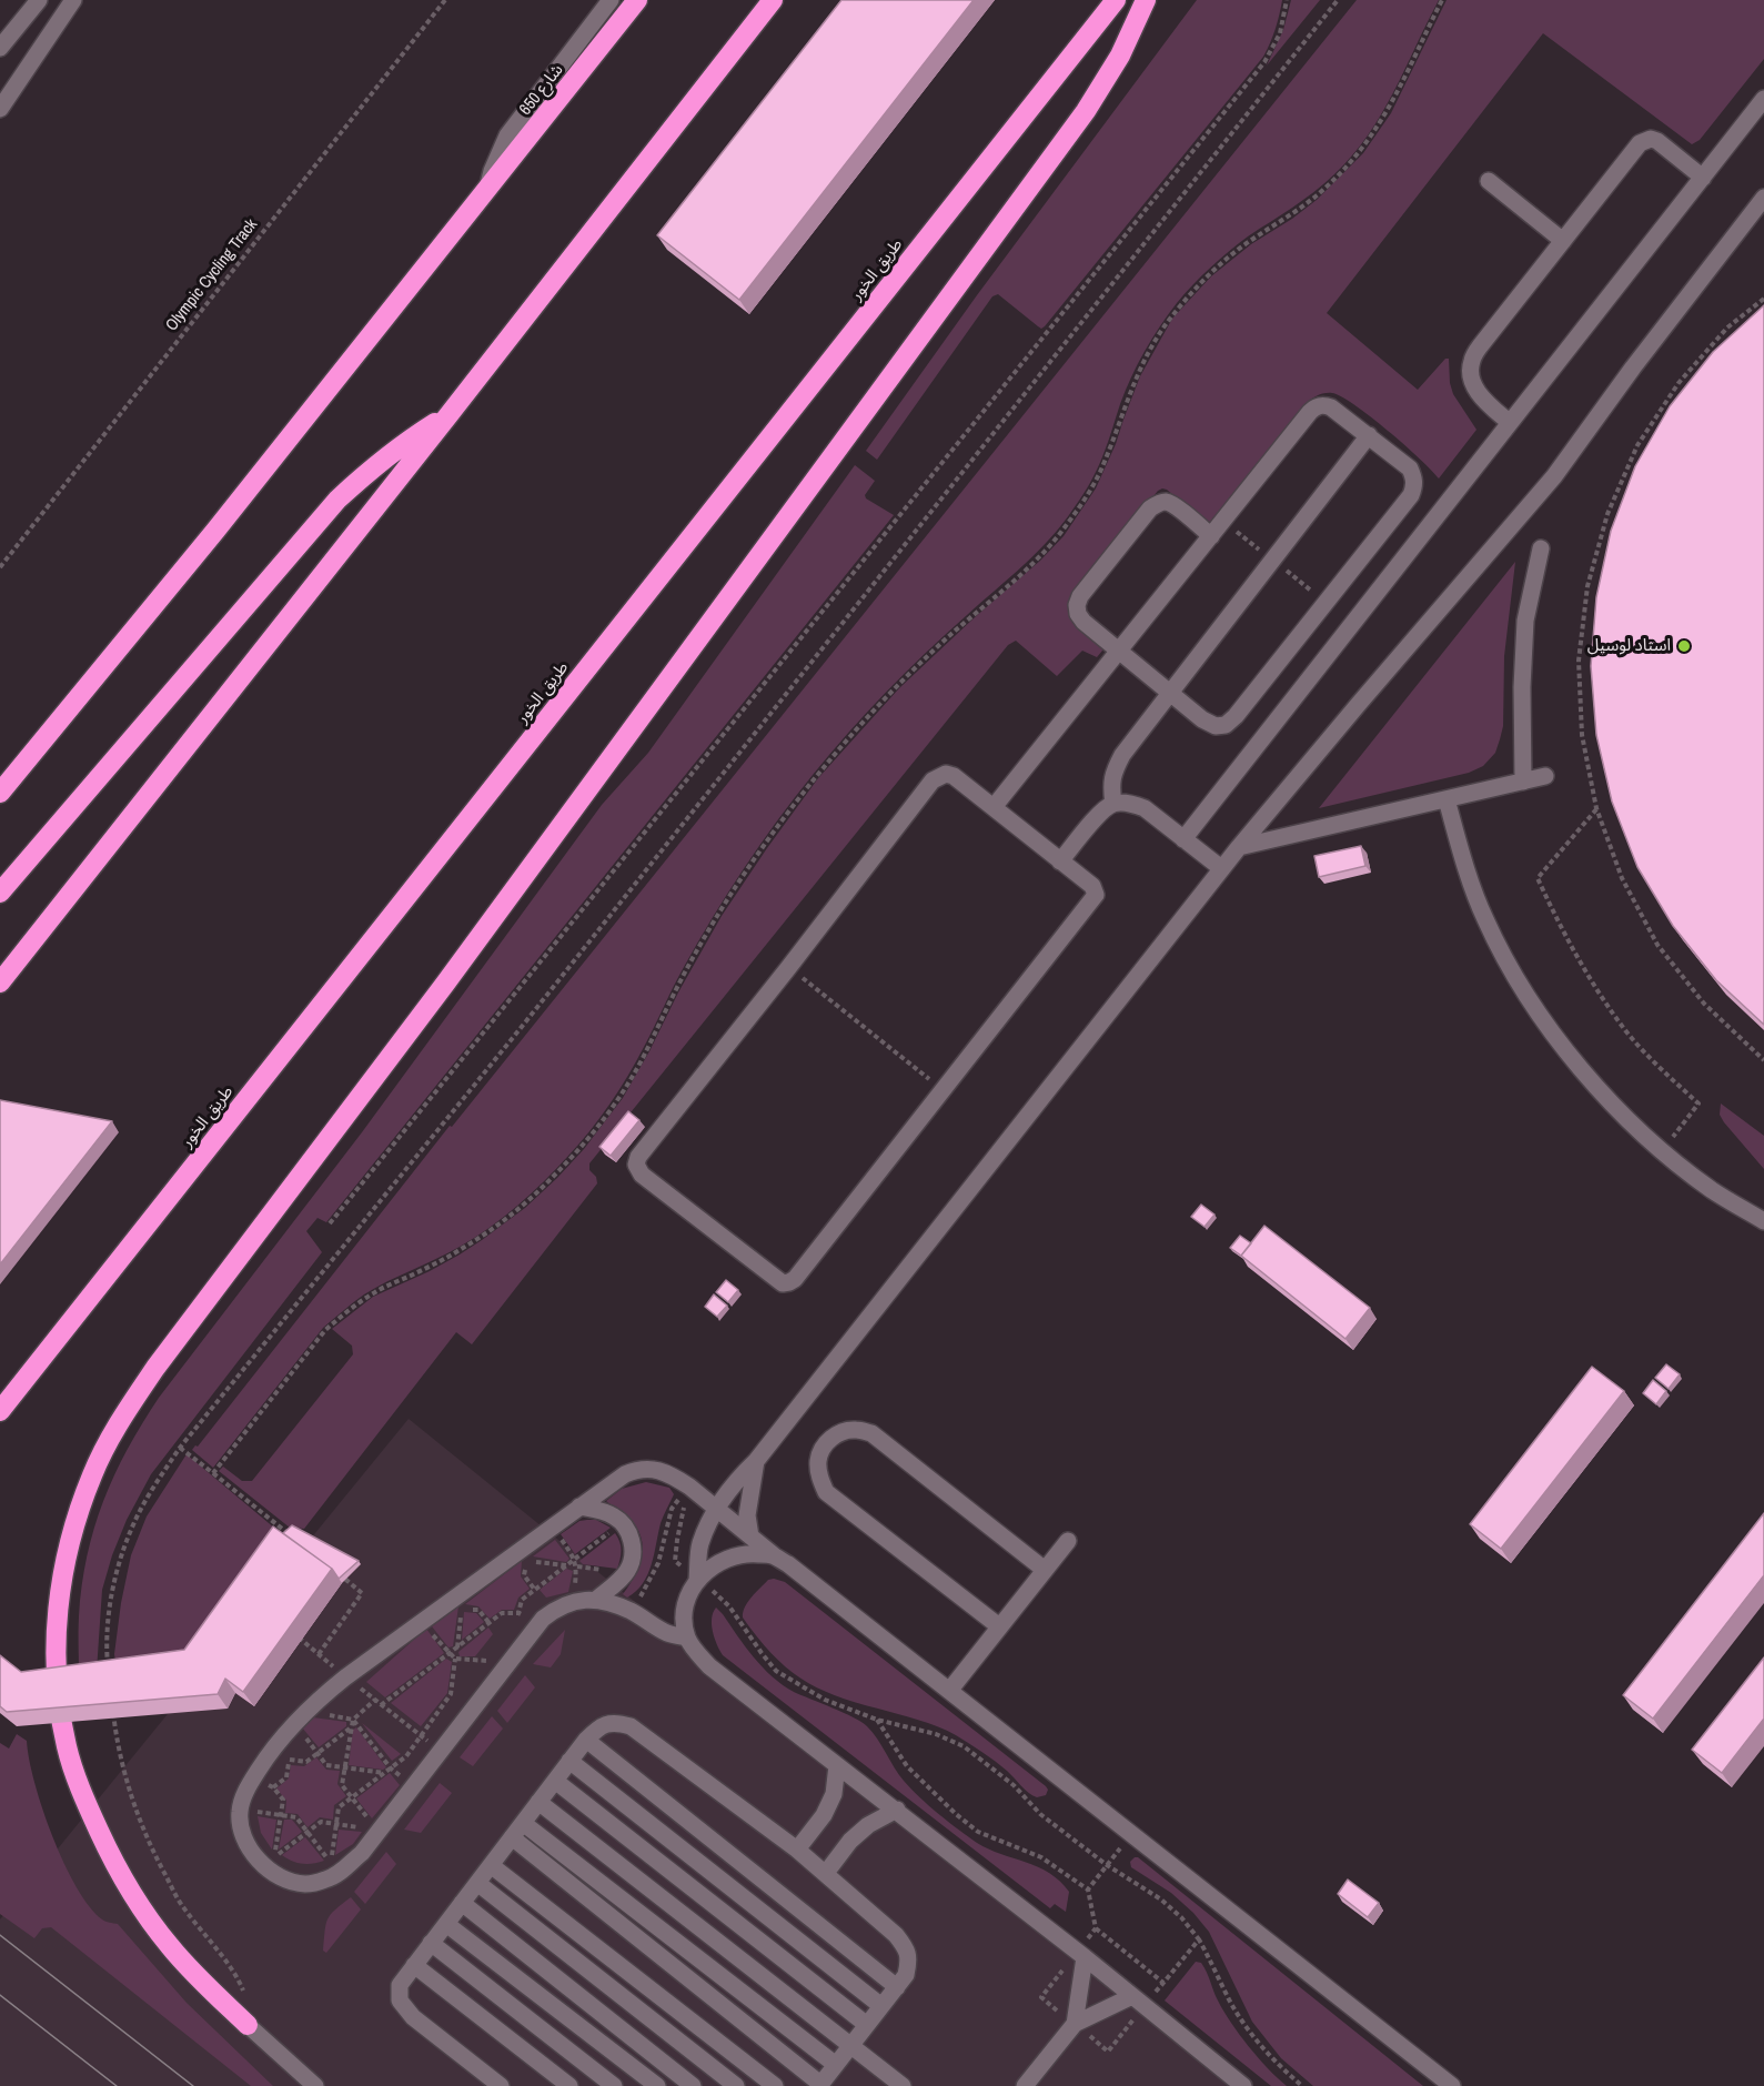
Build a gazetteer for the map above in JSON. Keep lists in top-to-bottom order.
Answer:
{
  "streets": {
    "highway": ["طريق الخور"],
    "street": ["شارع 650"],
    "path": ["Olympic Cycling Track"]
  },
  "places": ["استاد لوسيل"]
}
